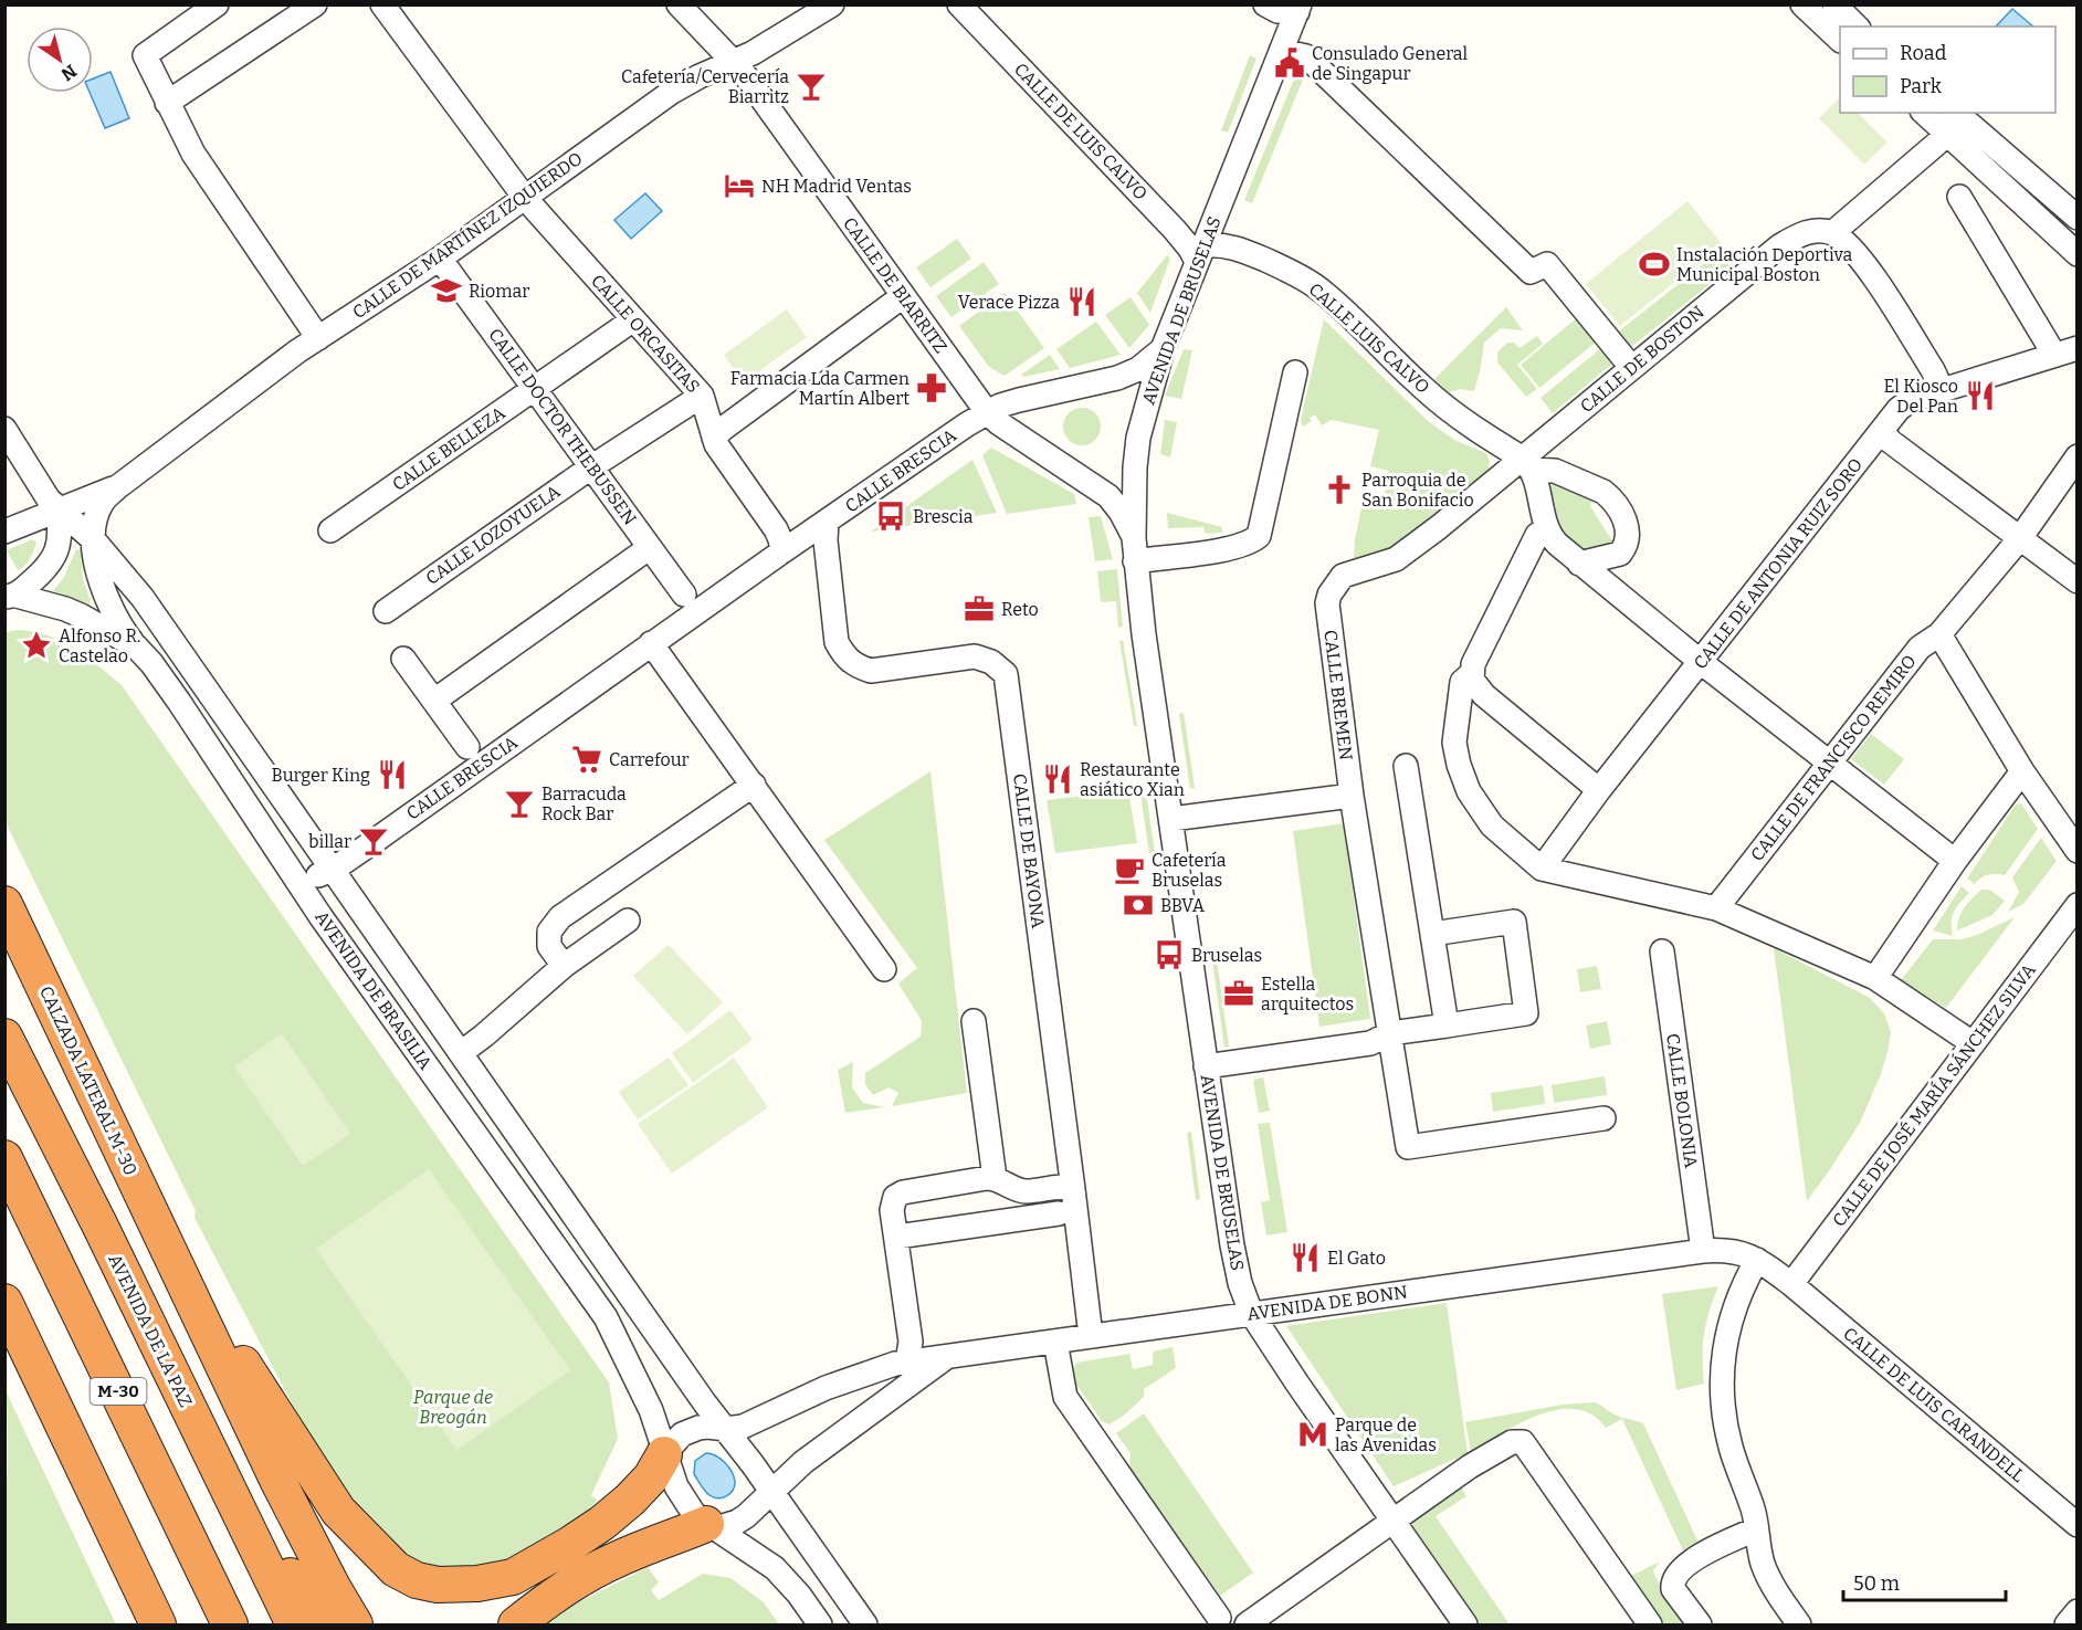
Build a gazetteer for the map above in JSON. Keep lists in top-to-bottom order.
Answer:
{
  "streets": {
    "highway": ["CALZADA LATERAL M-30", "AVENIDA DE LA PAZ", "M-30"],
    "street": [
      "CALLE DE LUIS CALVO",
      "CALLE DE MARTÍNEZ IZQUIERDO",
      "CALLE DE BIARRITZ",
      "AVENIDA DE BRUSELAS",
      "CALLE ORCASITAS",
      "CALLE LUIS CALVO",
      "CALLE DE BOSTON",
      "CALLE DOCTOR THEBUSSEN",
      "CALLE BELLEZA",
      "CALLE BRESCIA",
      "CALLE LOZOYUELA",
      "CALLE DE ANTONIA RUIZ SORO",
      "CALLE BREMEN",
      "CALLE DE FRANCISCO REMIRO",
      "CALLE DE BAYONA",
      "AVENIDA DE BRASILIA",
      "CALLE DE JOSÉ MARÍA SÁNCHEZ SILVA",
      "CALLE BOLONIA",
      "AVENIDA DE BONN",
      "CALLE DE LUIS CARANDELL"
    ]
  },
  "crossings": [
    ["CALLE DE LUIS CALVO", "AVENIDA DE BRUSELAS"],
    ["CALLE DE LUIS CALVO", "CALLE LUIS CALVO"],
    ["CALLE DE MARTÍNEZ IZQUIERDO", "CALLE DE BIARRITZ"],
    ["CALLE DE MARTÍNEZ IZQUIERDO", "CALLE ORCASITAS"],
    ["CALLE DE MARTÍNEZ IZQUIERDO", "CALLE DOCTOR THEBUSSEN"],
    ["CALLE DE MARTÍNEZ IZQUIERDO", "AVENIDA DE BRASILIA"],
    ["CALLE DE BIARRITZ", "CALLE BRESCIA"],
    ["AVENIDA DE BRUSELAS", "CALLE LUIS CALVO"],
    ["AVENIDA DE BRUSELAS", "CALLE BRESCIA"],
    ["AVENIDA DE BRUSELAS", "AVENIDA DE BONN"],
    ["CALLE ORCASITAS", "CALLE BELLEZA"],
    ["CALLE ORCASITAS", "CALLE BRESCIA"],
    ["CALLE ORCASITAS", "CALLE LOZOYUELA"],
    ["CALLE LUIS CALVO", "CALLE DE BOSTON"],
    ["CALLE LUIS CALVO", "CALLE BREMEN"],
    ["CALLE DE BOSTON", "CALLE BREMEN"],
    ["CALLE DOCTOR THEBUSSEN", "CALLE BELLEZA"],
    ["CALLE DOCTOR THEBUSSEN", "CALLE LOZOYUELA"],
    ["CALLE BRESCIA", "CALLE DE BAYONA"],
    ["CALLE BRESCIA", "AVENIDA DE BRASILIA"],
    ["CALLE DE BAYONA", "AVENIDA DE BONN"],
    ["AVENIDA DE BRASILIA", "AVENIDA DE BONN"],
    ["CALLE DE JOSÉ MARÍA SÁNCHEZ SILVA", "CALLE DE LUIS CARANDELL"],
    ["CALLE BOLONIA", "AVENIDA DE BONN"],
    ["AVENIDA DE BONN", "CALLE DE LUIS CARANDELL"]
  ],
  "parks": ["Parque de Breogán"],
  "places": {
    "public building": ["Consulado General de Singapur"],
    "bar": ["Cafetería/Cervecería Biarritz", "Barracuda Rock Bar", "billar"],
    "hotel": ["NH Madrid Ventas"],
    "sports": ["Instalación Deportiva Municipal Boston"],
    "school or university": ["Riomar"],
    "restaurant": [
      "Verace Pizza",
      "El Kiosco Del Pan",
      "Burger King",
      "Restaurante asiático Xian",
      "El Gato"
    ],
    "pharmacy": ["Farmacia Lda Carmen Martín Albert"],
    "church": ["Parroquia de San Bonifacio"],
    "bus stop": ["Brescia", "Bruselas"],
    "office": ["Reto", "Estella arquitectos"],
    "place": ["Alfonso R. Castelao"],
    "supermarket": ["Carrefour"],
    "cafe": ["Cafetería Bruselas"],
    "bank": ["BBVA"],
    "metro station": ["Parque de las Avenidas"]
  },
  "legend": ["Road", "Park"],
  "scale_bar": "50 m",
  "north": "bottom right"
}
